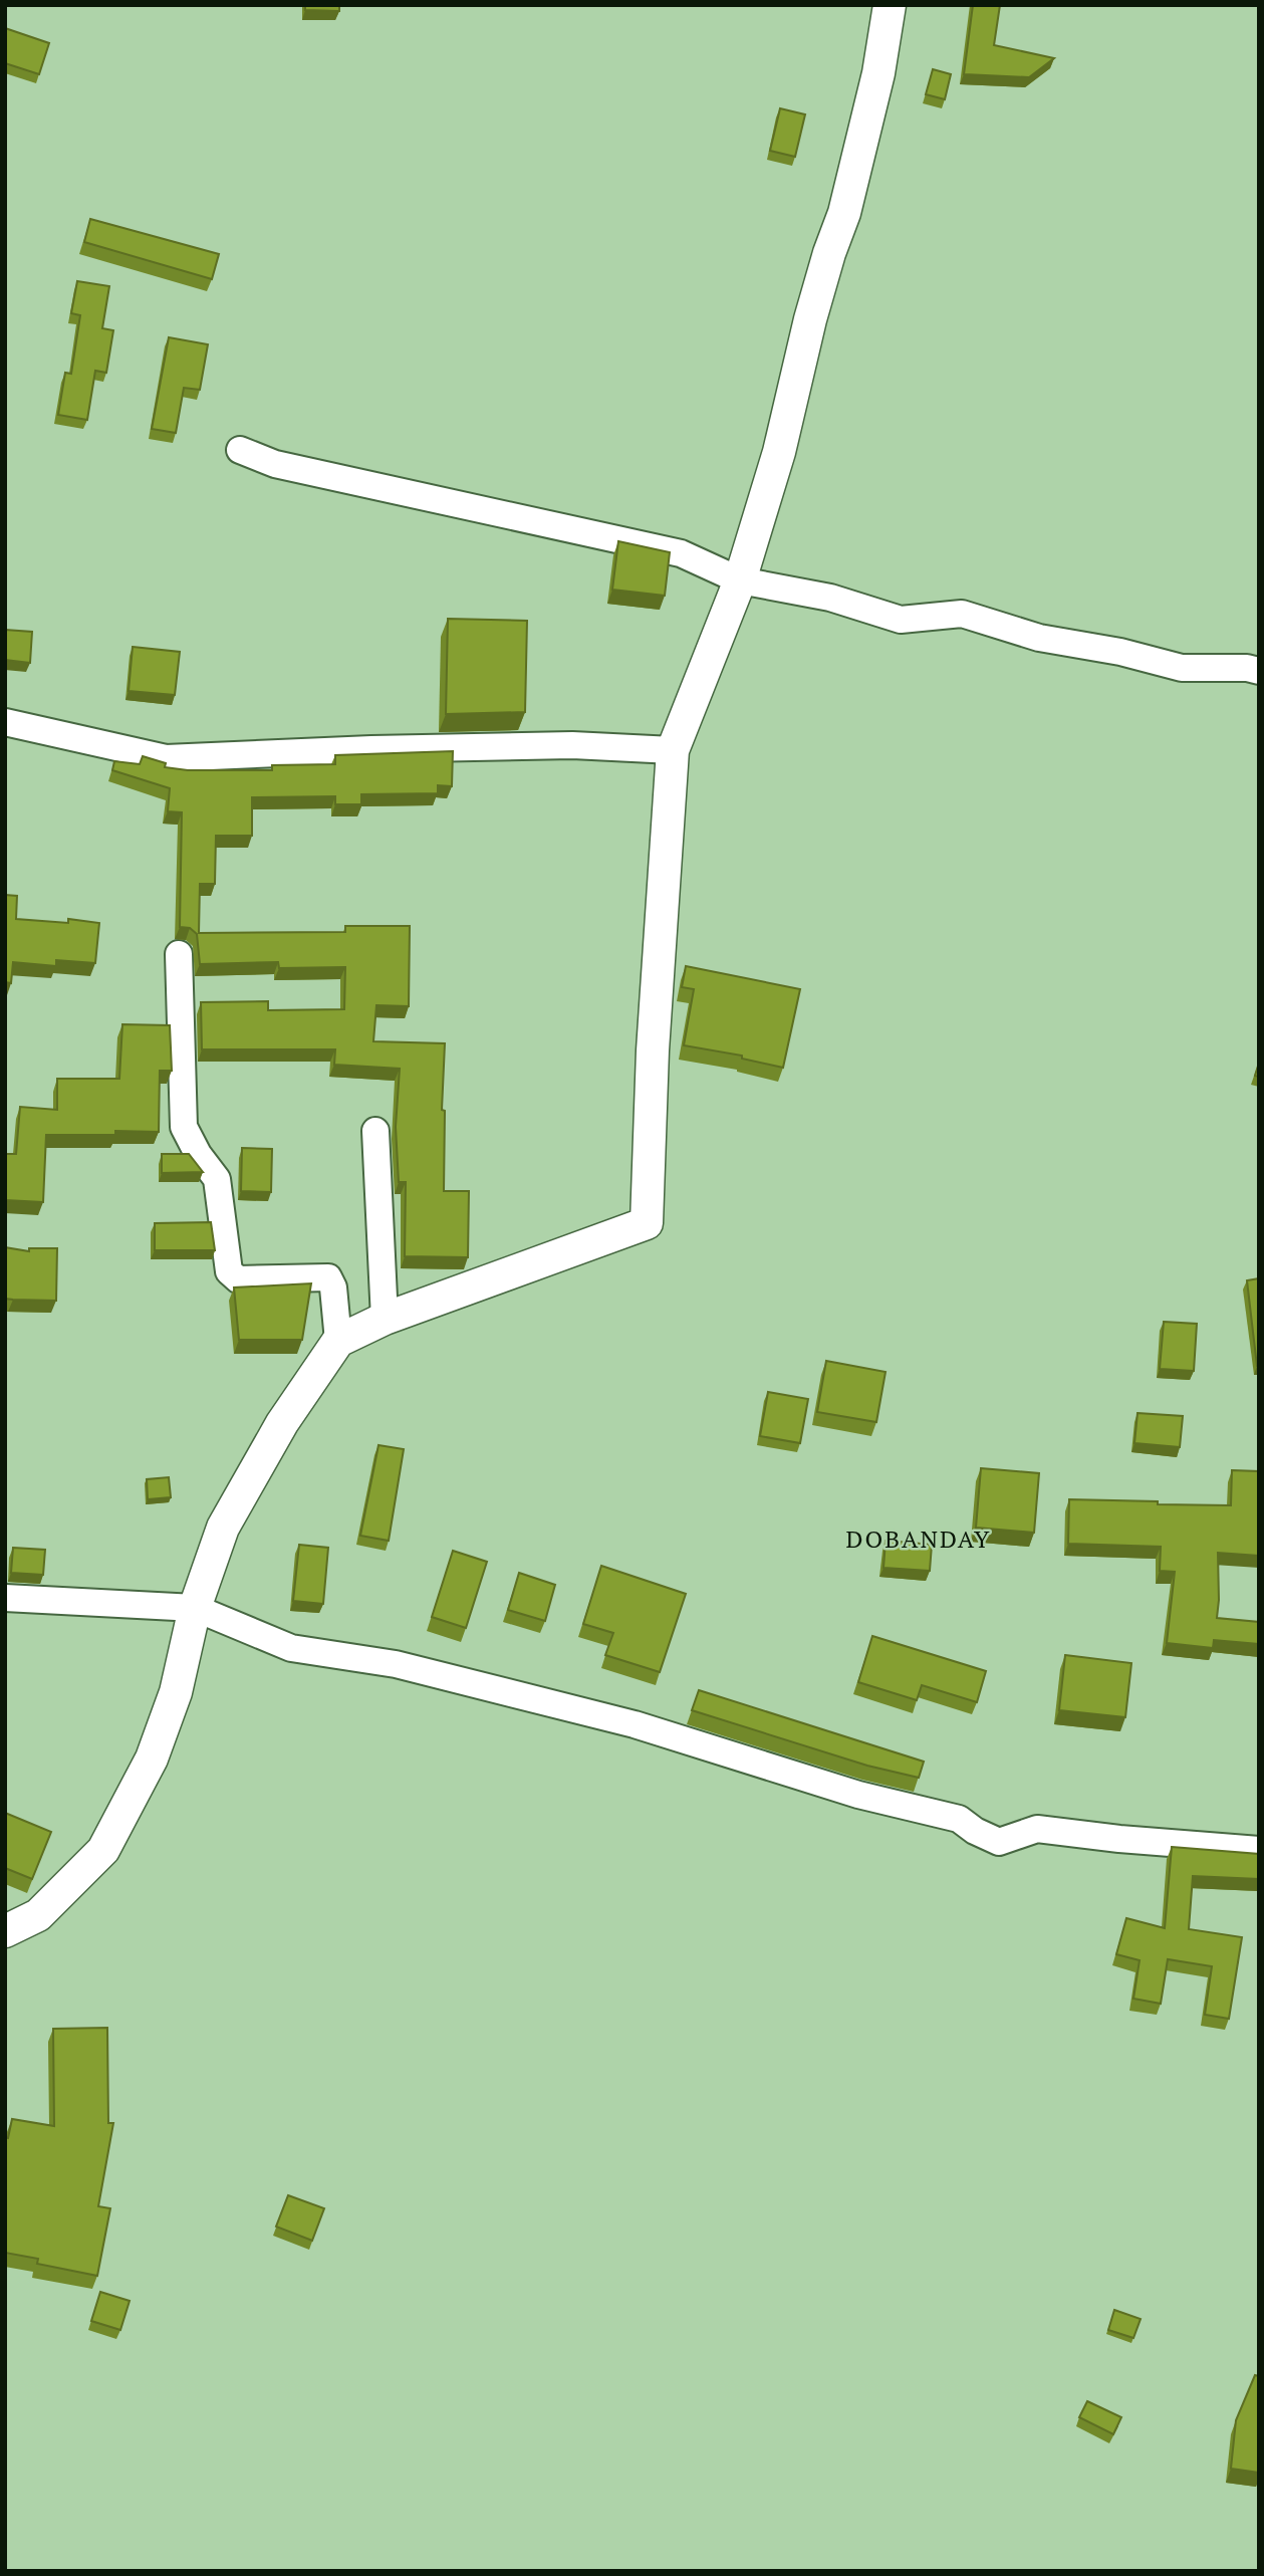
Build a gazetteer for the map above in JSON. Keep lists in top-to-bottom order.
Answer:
{
  "districts": ["DOBANDAY"]
}
